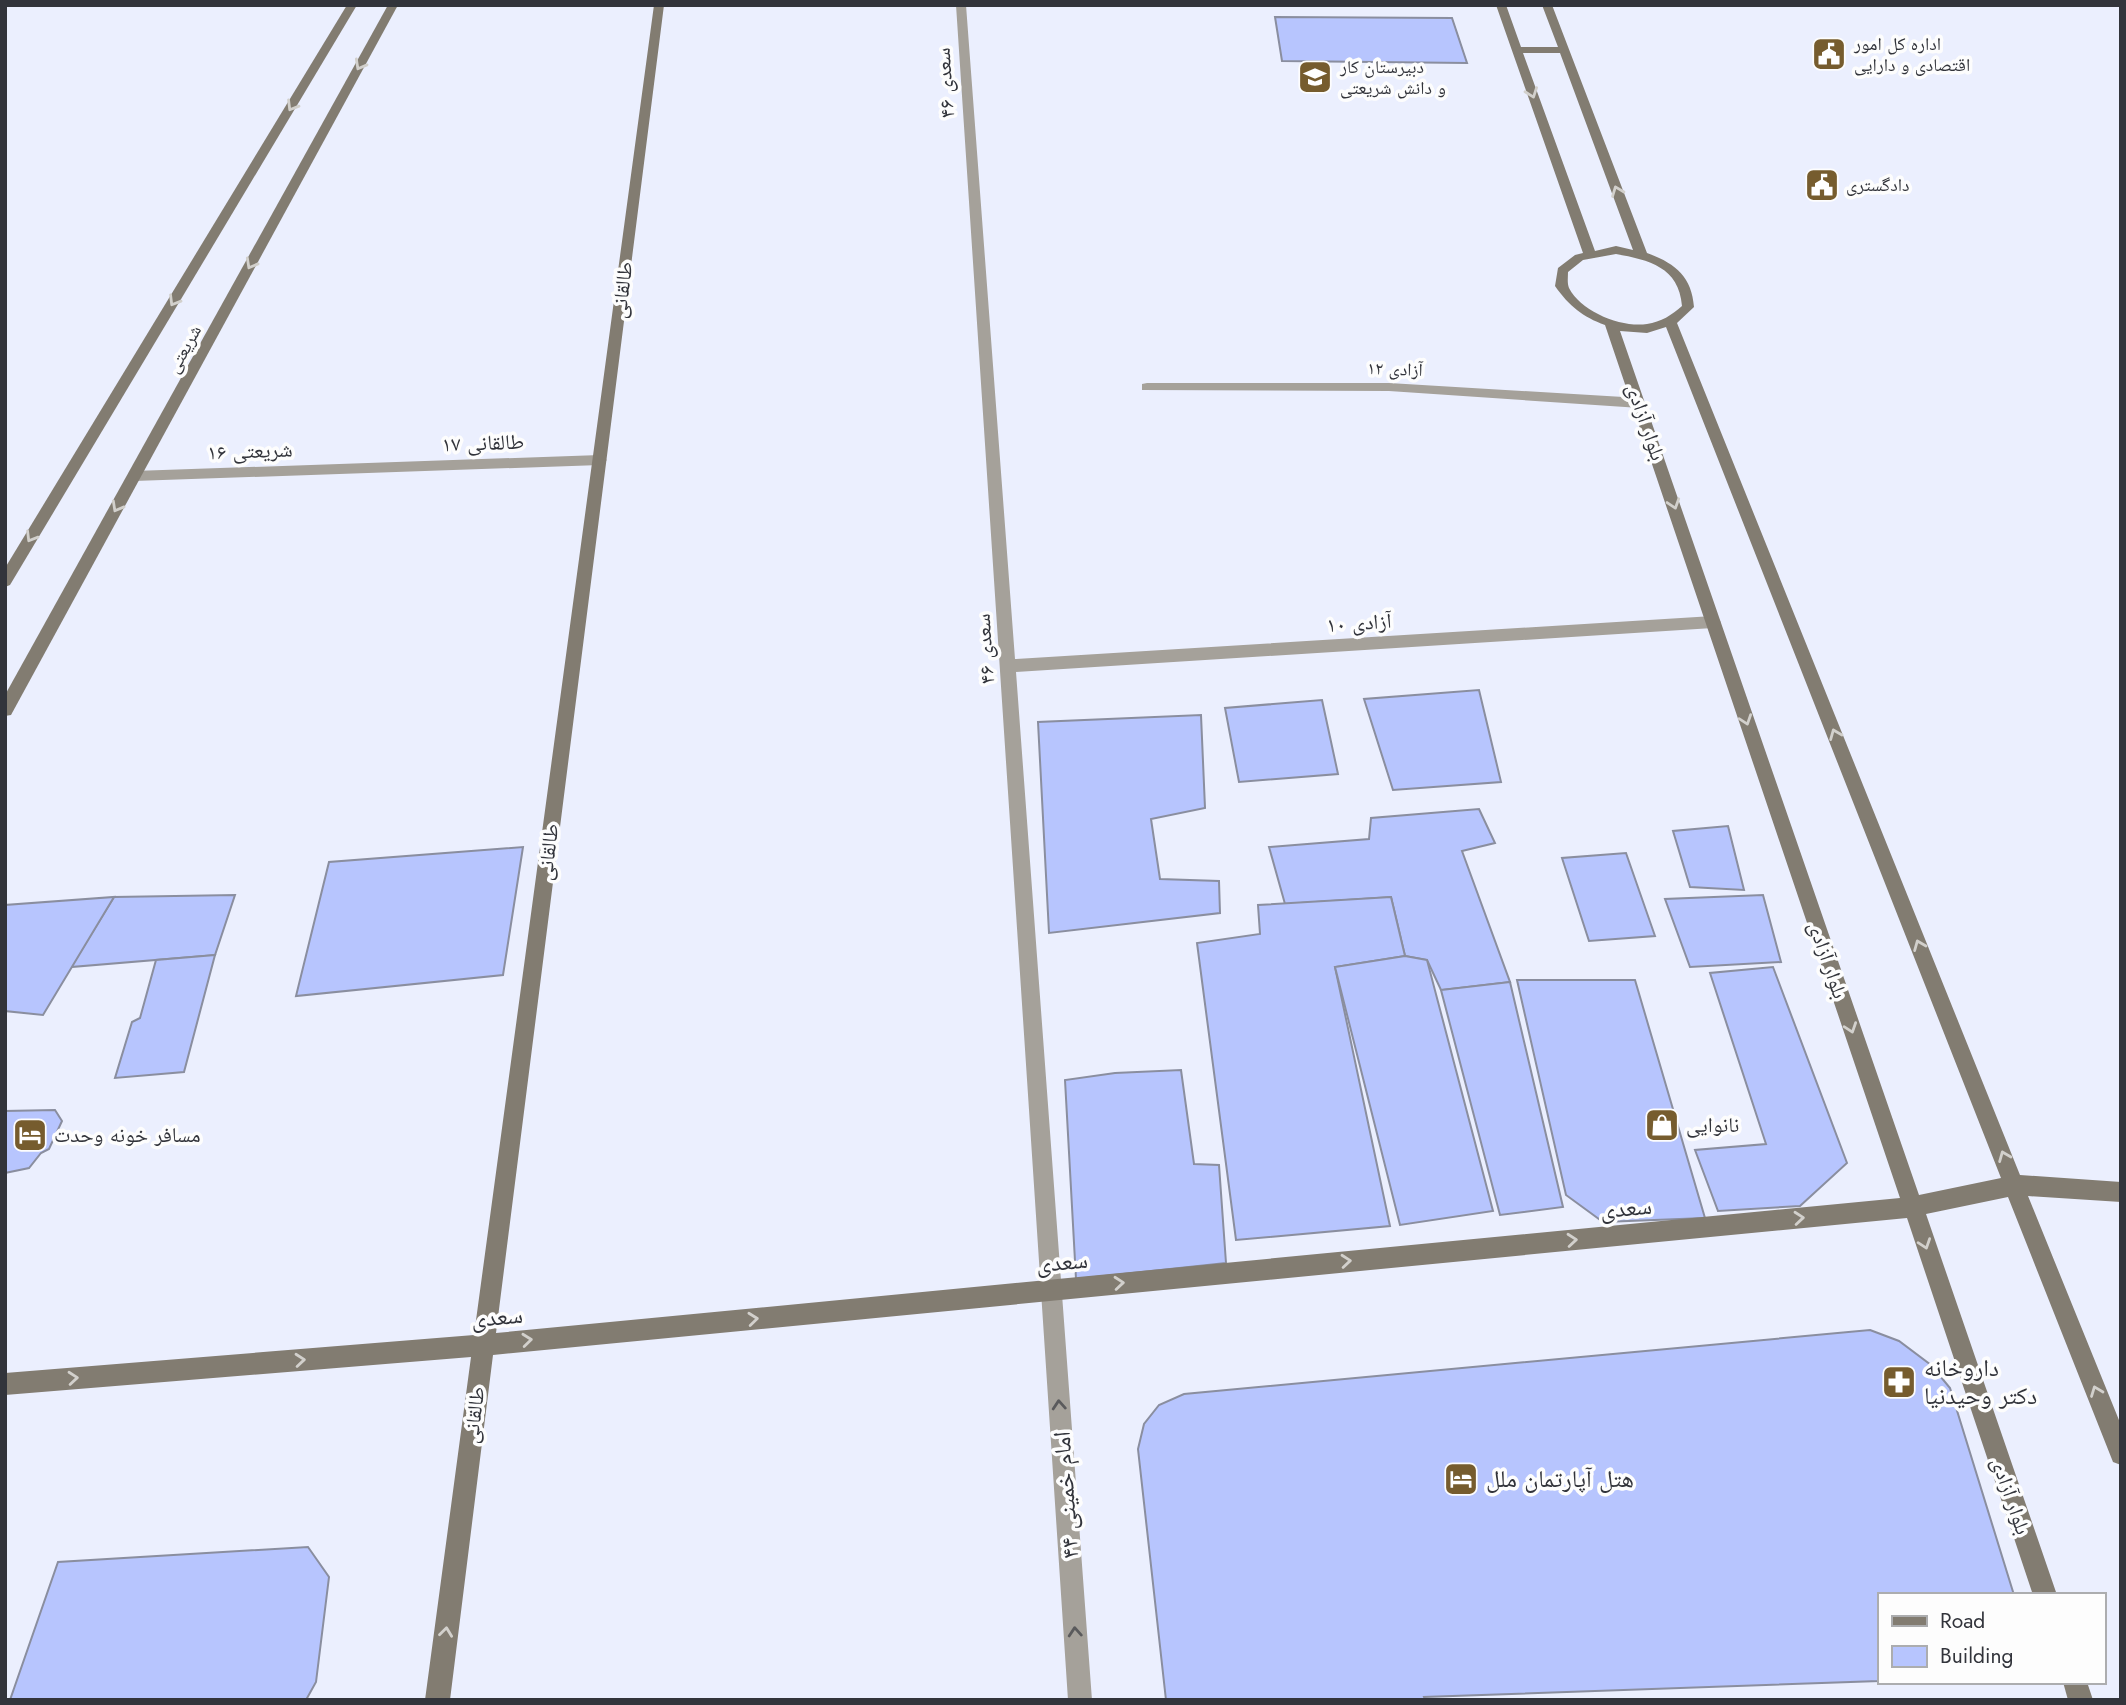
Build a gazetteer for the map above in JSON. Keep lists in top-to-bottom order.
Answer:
{
  "streets": {
    "main road": [
      "طالقانی",
      "شریعتی",
      "بلوار آزادی",
      "سعدی"
    ],
    "street": [
      "سعدی ۴۶",
      "آزادی ۱۲",
      "طالقانی ۱۷",
      "شریعتی ۱۶",
      "آزادی ۱۰",
      "امام خمینی ۴۴"
    ]
  },
  "crossings": [
    ["سعدی ۴۶", "آزادی ۱۰"],
    ["سعدی ۴۶", "سعدی"],
    ["سعدی ۴۶", "امام خمینی ۴۴"],
    ["طالقانی", "طالقانی ۱۷"],
    ["طالقانی", "سعدی"],
    ["شریعتی", "شریعتی ۱۶"],
    ["آزادی ۱۲", "بلوار آزادی"],
    ["بلوار آزادی", "آزادی ۱۰"],
    ["بلوار آزادی", "سعدی"],
    ["طالقانی ۱۷", "شریعتی ۱۶"],
    ["سعدی", "امام خمینی ۴۴"]
  ],
  "one_way": ["شریعتی", "سعدی", "امام خمینی ۴۴"],
  "places": {
    "public building": ["اداره کل امور اقتصادی و دارایی", "دادگستری"],
    "school or university": ["دبیرستان کار و دانش شریعتی"],
    "shop": ["نانوایی"],
    "hotel": ["مسافر خونه وحدت", "هتل آپارتمان ملل"],
    "pharmacy": ["داروخانه دکتر وحیدنیا"]
  },
  "legend": ["Road", "Building"]
}
